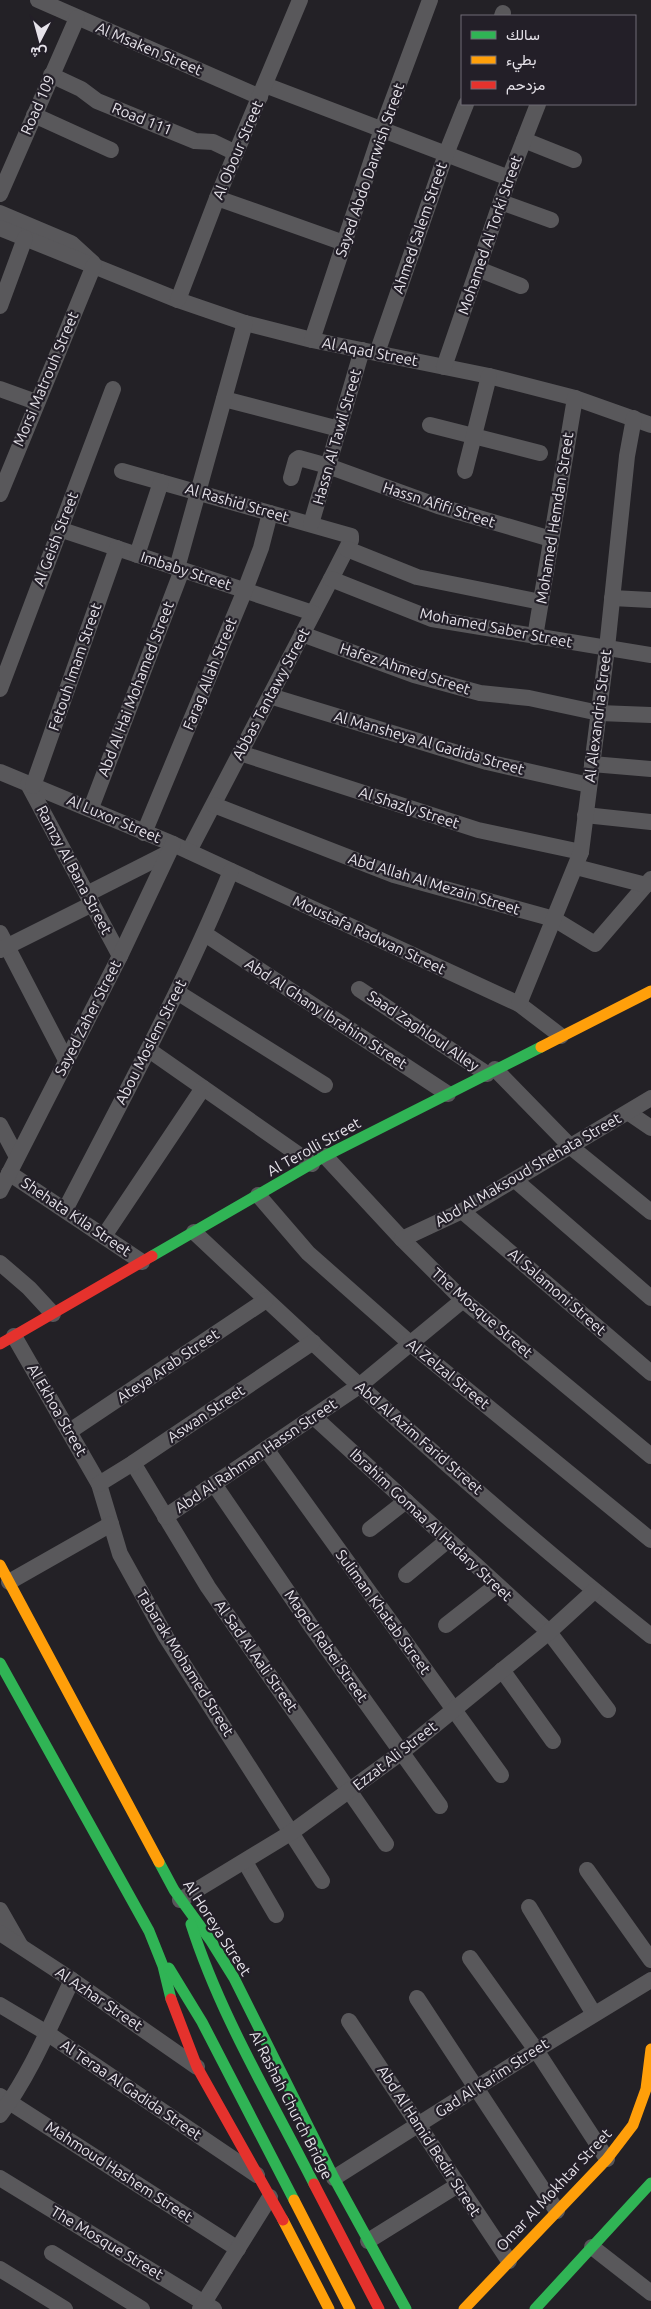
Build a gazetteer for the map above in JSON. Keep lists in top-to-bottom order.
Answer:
{
  "streets": {
    "main road": [
      "Al Terolli Street",
      "Al Horeya Street",
      "Al Rashah Church Bridge",
      "Omar Al Mokhtar Street"
    ],
    "street": [
      "Al Msaken Street",
      "Road 109",
      "Road 111",
      "Al Obour Street",
      "Sayed Abdo Darwish Street",
      "Ahmed Salem Street",
      "Mohamed Al Torki Street",
      "Al Aqad Street",
      "Morsi Matrouh Street",
      "Hassn Al Tawil Street",
      "Al Rashid Street",
      "Hassn Afifi Street",
      "Mohamed Hemdan Street",
      "Al Geish Street",
      "Imbaby Street",
      "Mohamed Saber Street",
      "Fetouh Imam Street",
      "Hafez Ahmed Street",
      "Farag Allah Street",
      "Abd Al Hai Mohamed Street",
      "Abbas Tantawy Street",
      "Al Alexandria Street",
      "Al Mansheya Al Gadida Street",
      "Al Shazly Street",
      "Al Luxor Street",
      "Ramzy Al Bana Street",
      "Abd Allah Al Mezain Street",
      "Moustafa Radwan Street",
      "Abd Al Ghany Ibrahim Street",
      "Sayed Zaher Street",
      "Saad Zaghloul Alley",
      "Abou Moslem Street",
      "Abd Al Maksoud Shehata Street",
      "Shehata Kila Street",
      "Al Salamoni Street",
      "The Mosque Street",
      "Ateya Arab Street",
      "Al Zelzal Street",
      "Al Ekhoa Street",
      "Aswan Street",
      "Abd Al Azim Farid Street",
      "Abd Al Rahman Hassn Street",
      "Ibrahim Gomaa Al Hadary Street",
      "Suliman Khatab Street",
      "Maged Rabei Street",
      "Al Sad Al Aali Street",
      "Tabarak Mohamed Street",
      "Ezzat Ali Street",
      "Al Azhar Street",
      "Gad Al Karim Street",
      "Al Teraa Al Gadida Street",
      "Abd Al Hamid Bedir Street",
      "Mahmoud Hashem Street"
    ]
  },
  "crossings": [
    ["Al Msaken Street", "Road 109"],
    ["Al Msaken Street", "Al Obour Street"],
    ["Al Msaken Street", "Sayed Abdo Darwish Street"],
    ["Al Msaken Street", "Ahmed Salem Street"],
    ["Al Msaken Street", "Mohamed Al Torki Street"],
    ["Road 109", "Road 111"],
    ["Road 111", "Al Obour Street"],
    ["Al Obour Street", "Al Aqad Street"],
    ["Sayed Abdo Darwish Street", "Al Aqad Street"],
    ["Ahmed Salem Street", "Al Aqad Street"],
    ["Ahmed Salem Street", "Hassn Al Tawil Street"],
    ["Mohamed Al Torki Street", "Al Aqad Street"],
    ["Al Aqad Street", "Morsi Matrouh Street"],
    ["Al Aqad Street", "Hassn Al Tawil Street"],
    ["Al Aqad Street", "Mohamed Hemdan Street"],
    ["Al Aqad Street", "Abd Al Hai Mohamed Street"],
    ["Al Aqad Street", "Al Alexandria Street"],
    ["Hassn Al Tawil Street", "Al Rashid Street"],
    ["Hassn Al Tawil Street", "Hassn Afifi Street"],
    ["Al Rashid Street", "Mohamed Hemdan Street"],
    ["Al Rashid Street", "Farag Allah Street"],
    ["Al Rashid Street", "Abd Al Hai Mohamed Street"],
    ["Al Rashid Street", "Abbas Tantawy Street"],
    ["Hassn Afifi Street", "Mohamed Hemdan Street"],
    ["Mohamed Hemdan Street", "Mohamed Saber Street"],
    ["Al Geish Street", "Imbaby Street"],
    ["Imbaby Street", "Fetouh Imam Street"],
    ["Imbaby Street", "Farag Allah Street"],
    ["Imbaby Street", "Abd Al Hai Mohamed Street"],
    ["Imbaby Street", "Abbas Tantawy Street"],
    ["Mohamed Saber Street", "Abbas Tantawy Street"],
    ["Mohamed Saber Street", "Al Alexandria Street"],
    ["Fetouh Imam Street", "Al Luxor Street"],
    ["Fetouh Imam Street", "Ramzy Al Bana Street"],
    ["Hafez Ahmed Street", "Abbas Tantawy Street"],
    ["Hafez Ahmed Street", "Al Alexandria Street"],
    ["Farag Allah Street", "Al Luxor Street"],
    ["Abd Al Hai Mohamed Street", "Al Luxor Street"],
    ["Abbas Tantawy Street", "Al Mansheya Al Gadida Street"],
    ["Abbas Tantawy Street", "Al Shazly Street"],
    ["Abbas Tantawy Street", "Abd Allah Al Mezain Street"],
    ["Abbas Tantawy Street", "Moustafa Radwan Street"],
    ["Al Alexandria Street", "Al Mansheya Al Gadida Street"],
    ["Al Alexandria Street", "Al Shazly Street"],
    ["Al Alexandria Street", "Abd Allah Al Mezain Street"],
    ["Al Alexandria Street", "Moustafa Radwan Street"],
    ["Al Shazly Street", "Abd Allah Al Mezain Street"],
    ["Al Luxor Street", "Ramzy Al Bana Street"],
    ["Al Luxor Street", "Moustafa Radwan Street"],
    ["Al Luxor Street", "Sayed Zaher Street"],
    ["Ramzy Al Bana Street", "Sayed Zaher Street"],
    ["Moustafa Radwan Street", "Sayed Zaher Street"],
    ["Moustafa Radwan Street", "Abou Moslem Street"],
    ["Moustafa Radwan Street", "Al Terolli Street"],
    ["Abd Al Ghany Ibrahim Street", "Abou Moslem Street"],
    ["Abd Al Ghany Ibrahim Street", "Al Terolli Street"],
    ["Sayed Zaher Street", "Shehata Kila Street"],
    ["Saad Zaghloul Alley", "Al Terolli Street"],
    ["Saad Zaghloul Alley", "Abd Al Maksoud Shehata Street"],
    ["Abou Moslem Street", "Shehata Kila Street"],
    ["Abou Moslem Street", "The Mosque Street"],
    ["Al Terolli Street", "Shehata Kila Street"],
    ["Al Terolli Street", "The Mosque Street"],
    ["Al Terolli Street", "Al Zelzal Street"],
    ["Al Terolli Street", "Al Ekhoa Street"],
    ["Al Terolli Street", "Abd Al Azim Farid Street"],
    ["Abd Al Maksoud Shehata Street", "Al Salamoni Street"],
    ["Abd Al Maksoud Shehata Street", "The Mosque Street"],
    ["The Mosque Street", "Abd Al Rahman Hassn Street"],
    ["Ateya Arab Street", "Al Ekhoa Street"],
    ["Ateya Arab Street", "Abd Al Azim Farid Street"],
    ["Al Zelzal Street", "Abd Al Rahman Hassn Street"],
    ["Al Ekhoa Street", "Aswan Street"],
    ["Al Ekhoa Street", "Tabarak Mohamed Street"],
    ["Aswan Street", "Abd Al Azim Farid Street"],
    ["Aswan Street", "Al Sad Al Aali Street"],
    ["Aswan Street", "Tabarak Mohamed Street"],
    ["Abd Al Azim Farid Street", "Abd Al Rahman Hassn Street"],
    ["Abd Al Azim Farid Street", "Ezzat Ali Street"],
    ["Abd Al Rahman Hassn Street", "Ibrahim Gomaa Al Hadary Street"],
    ["Abd Al Rahman Hassn Street", "Suliman Khatab Street"],
    ["Abd Al Rahman Hassn Street", "Maged Rabei Street"],
    ["Abd Al Rahman Hassn Street", "Al Sad Al Aali Street"],
    ["Ibrahim Gomaa Al Hadary Street", "Ezzat Ali Street"],
    ["Suliman Khatab Street", "Ezzat Ali Street"],
    ["Maged Rabei Street", "Ezzat Ali Street"],
    ["Al Sad Al Aali Street", "Ezzat Ali Street"],
    ["Tabarak Mohamed Street", "Ezzat Ali Street"],
    ["Ezzat Ali Street", "Al Horeya Street"],
    ["Ezzat Ali Street", "Al Rashah Church Bridge"],
    ["Al Horeya Street", "Gad Al Karim Street"],
    ["Al Horeya Street", "Al Rashah Church Bridge"],
    ["Gad Al Karim Street", "Abd Al Hamid Bedir Street"],
    ["Abd Al Hamid Bedir Street", "Omar Al Mokhtar Street"]
  ],
  "legend": ["سالك", "بطيء", "مزدحم"],
  "north": "bottom"
}
